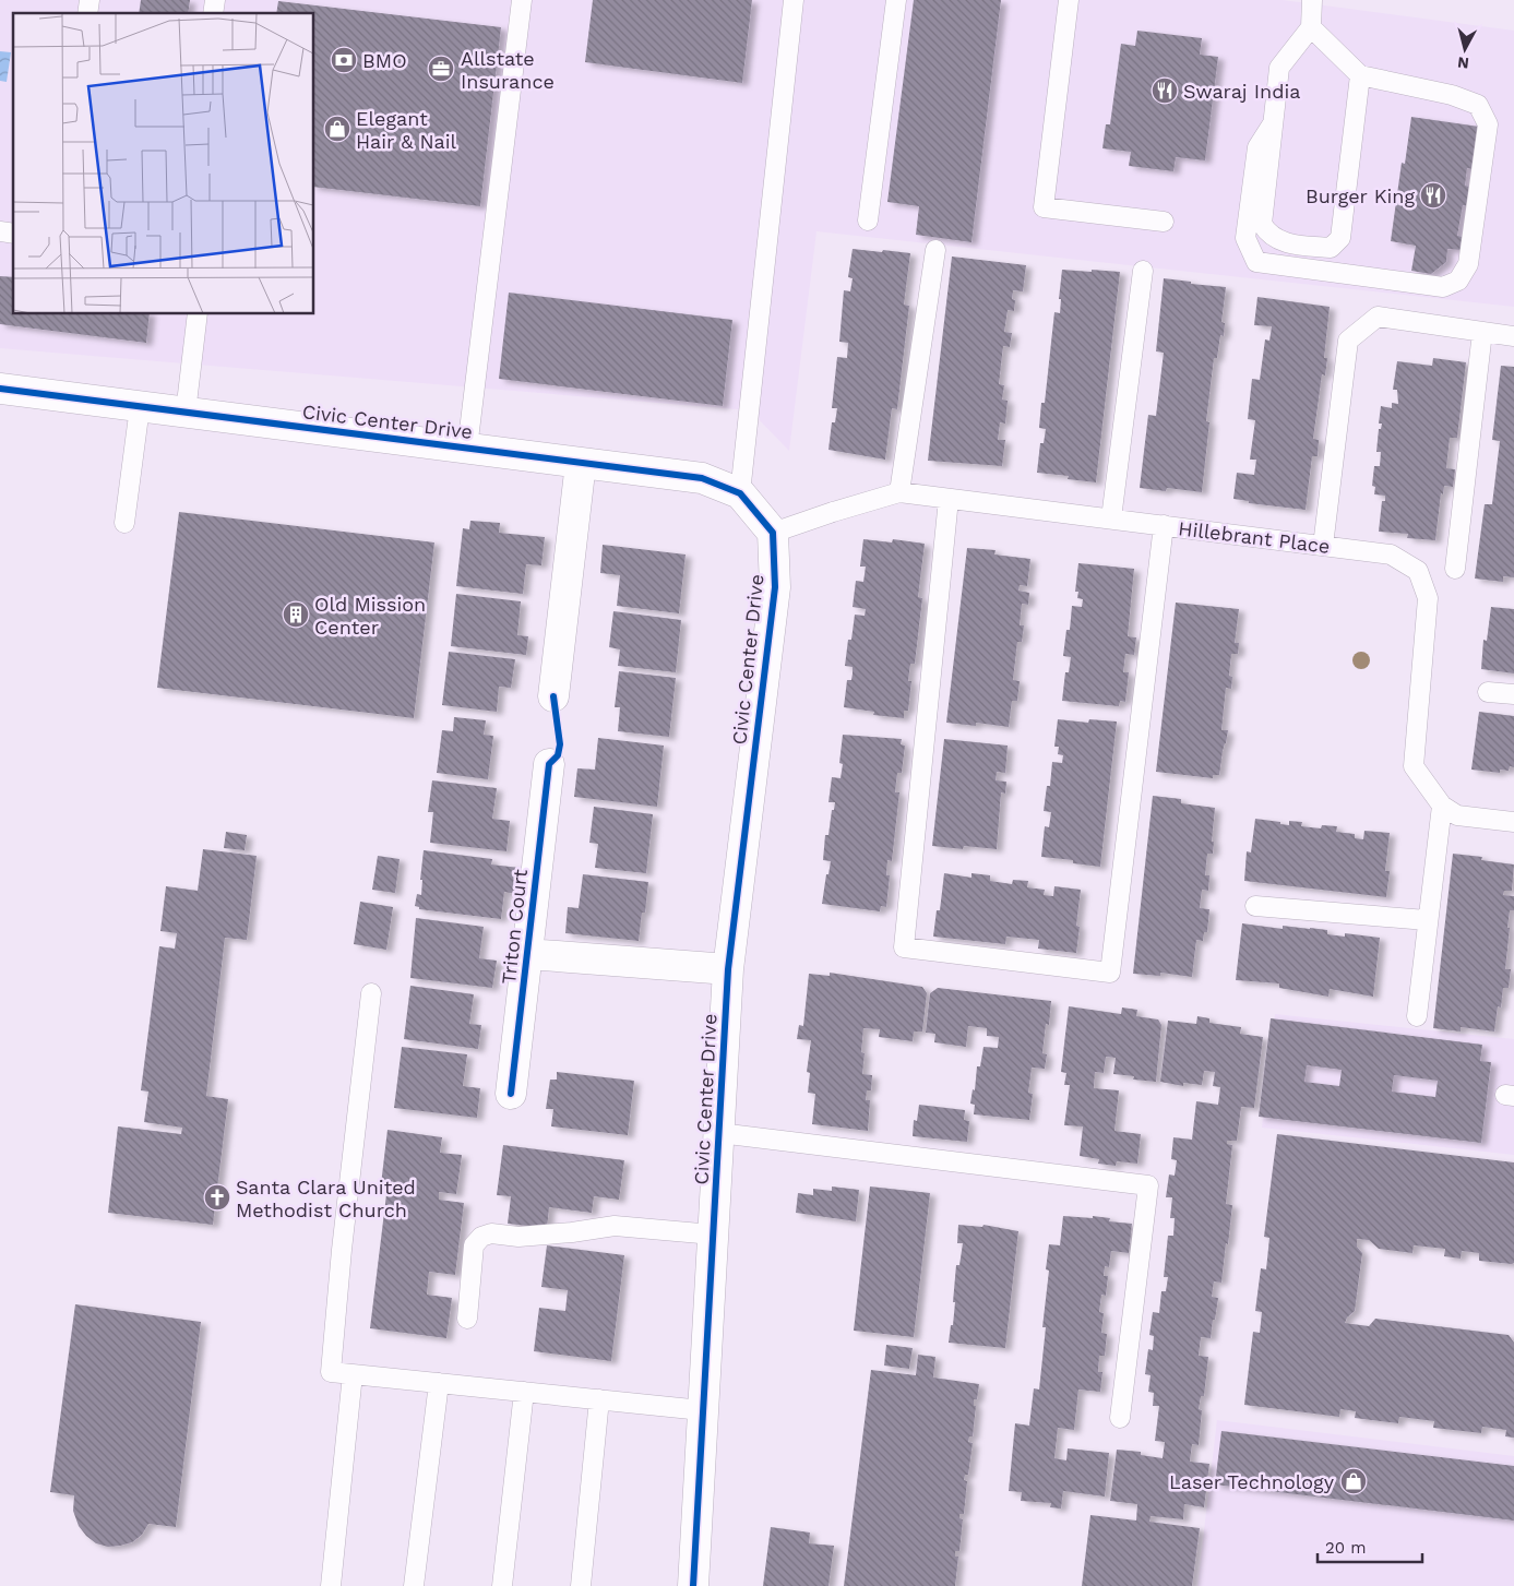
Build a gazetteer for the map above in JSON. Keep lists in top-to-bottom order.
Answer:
{
  "streets": {
    "street": ["Civic Center Drive", "Triton Court"],
    "lane": ["Hillebrant Place"]
  },
  "crossings": [
    ["Civic Center Drive", "Hillebrant Place"],
    ["Civic Center Drive", "Triton Court"]
  ],
  "places": {
    "bank": ["BMO"],
    "office": ["Allstate Insurance"],
    "restaurant": ["Swaraj India", "Burger King"],
    "shop": ["Elegant Hair & Nail", "Laser Technology"],
    "building": ["Old Mission Center"],
    "church": ["Santa Clara United Methodist Church"]
  },
  "scale_bar": "20 m",
  "north": "bottom"
}
